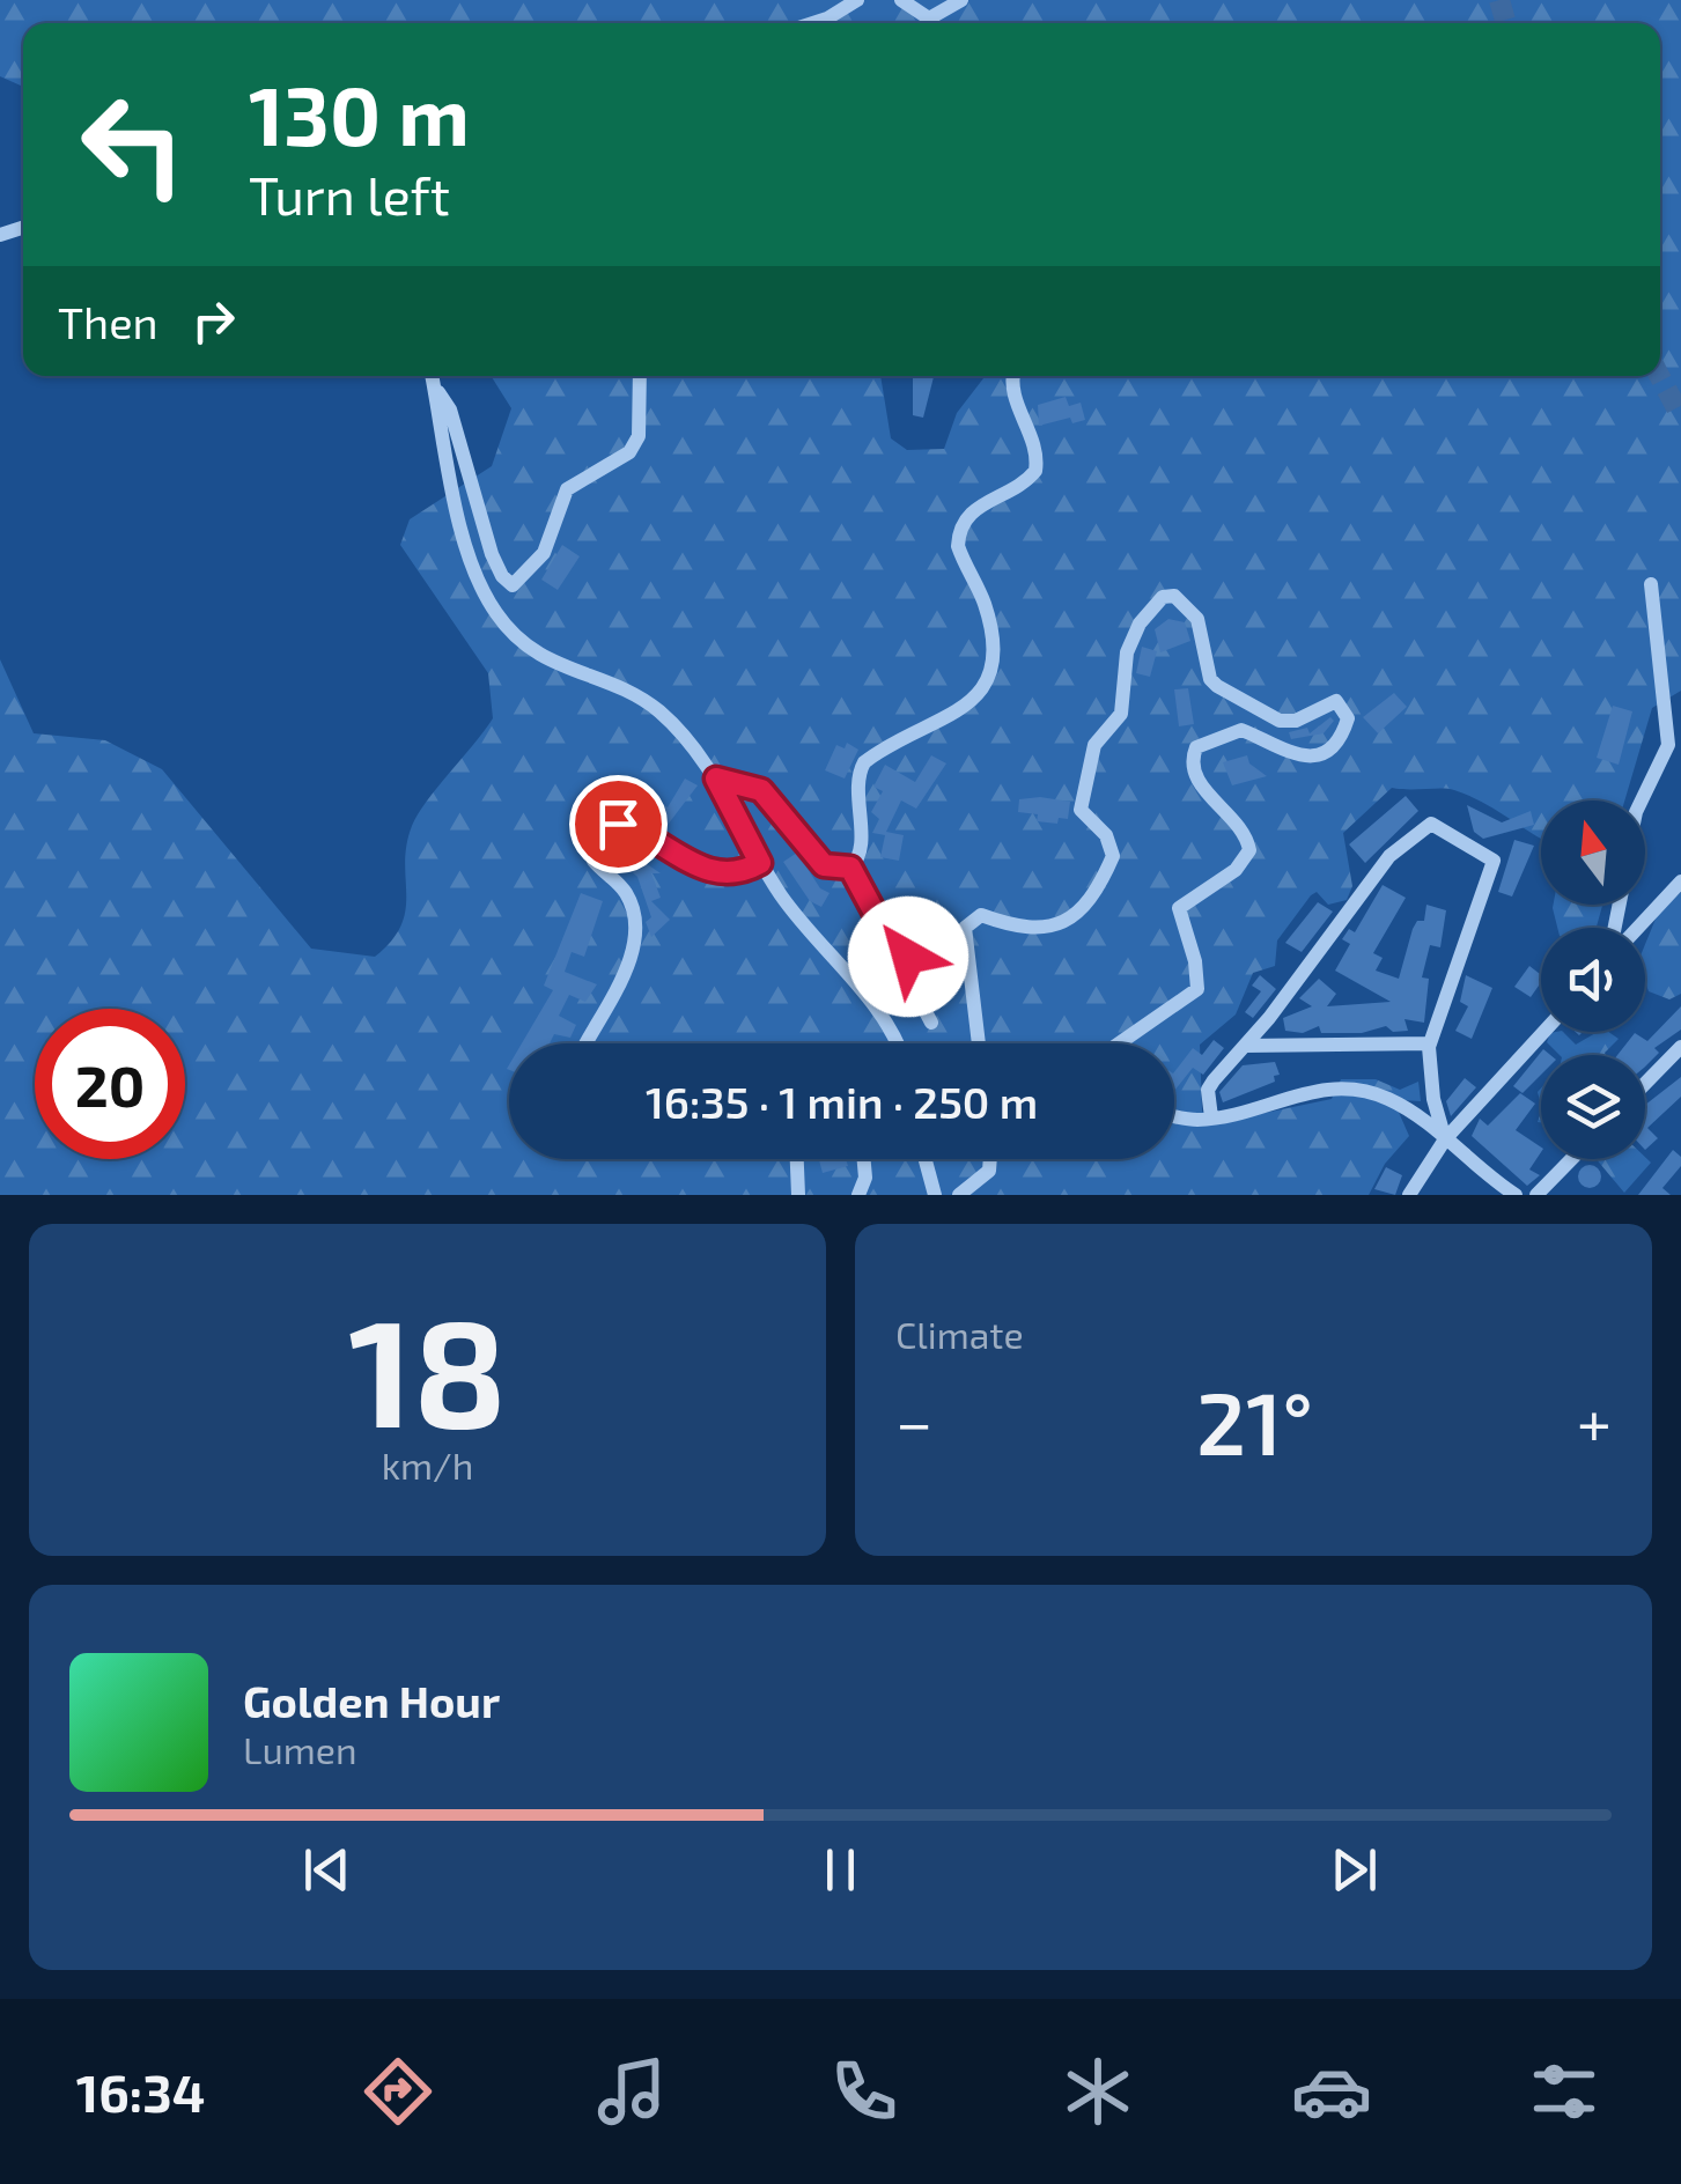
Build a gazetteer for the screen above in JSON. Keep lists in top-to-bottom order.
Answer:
{
  "north": "top",
  "page": {
    "turn": ["130 m", "Turn left"],
    "then": "Then",
    "limit": "20",
    "trip": "16:35 · 1 min · 250 m",
    "tile": [
      ["18", "km/h"],
      "Climate"
    ],
    "heat": ["−", "21°", "+"],
    "song": ["Golden Hour", "Lumen"],
    "tabs": "16:34"
  }
}
